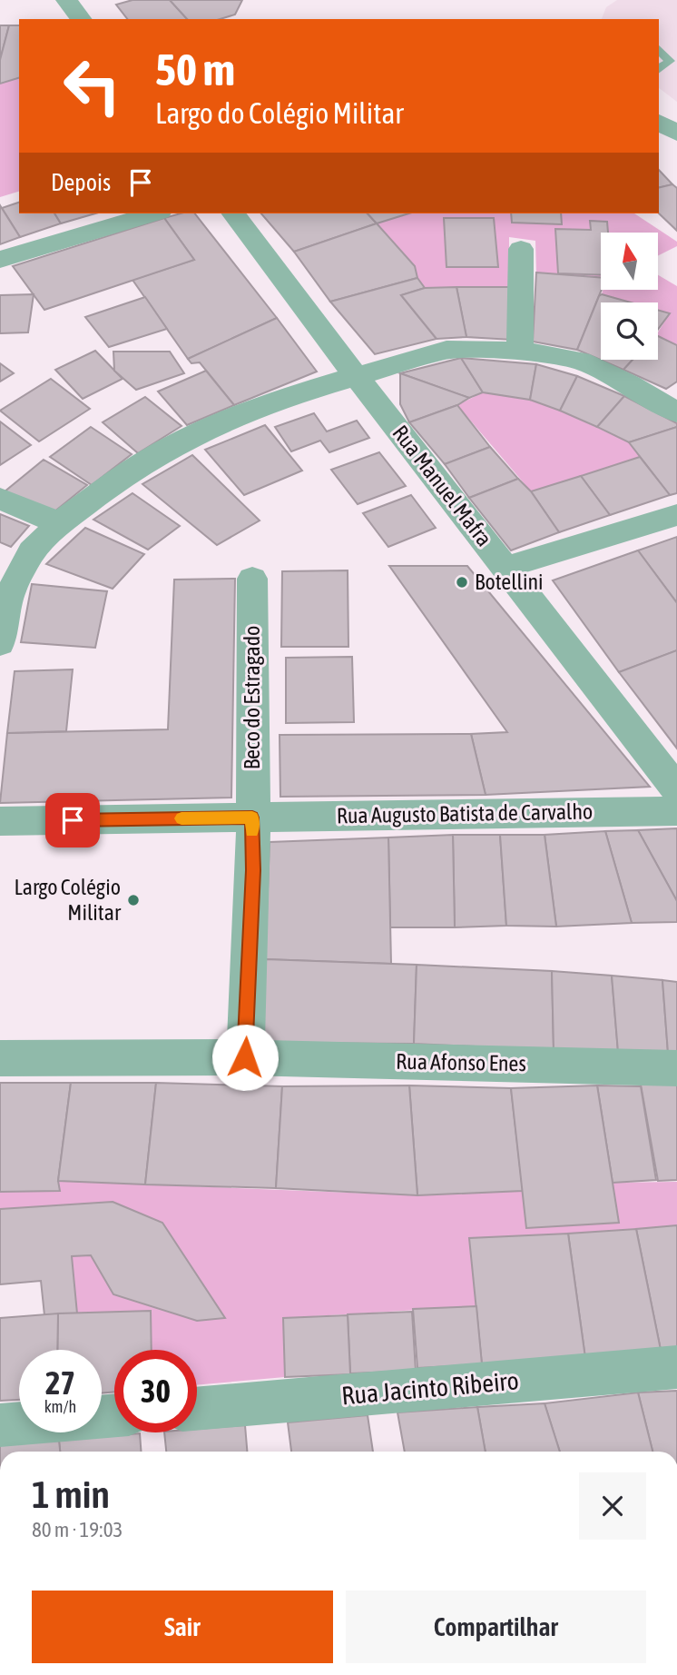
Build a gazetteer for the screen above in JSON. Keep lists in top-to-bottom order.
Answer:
{
  "streets": {
    "street": [
      "Rua Manuel Mafra",
      "Beco do Estragado",
      "Rua Augusto Batista de Carvalho",
      "Rua Afonso Enes",
      "Rua Jacinto Ribeiro"
    ]
  },
  "crossings": [
    ["Beco do Estragado", "Rua Augusto Batista de Carvalho"],
    ["Beco do Estragado", "Rua Afonso Enes"]
  ],
  "places": ["Botellini", "Largo Colégio Militar"],
  "north": "top",
  "page": {
    "turn": ["50 m", "Largo do Colégio Militar"],
    "then": "Depois",
    "speed": "27 km/h",
    "limit": "30",
    "heading": ["1 min", "80 m · 19:03"],
    "buttons": ["Sair", "Compartilhar"]
  }
}
